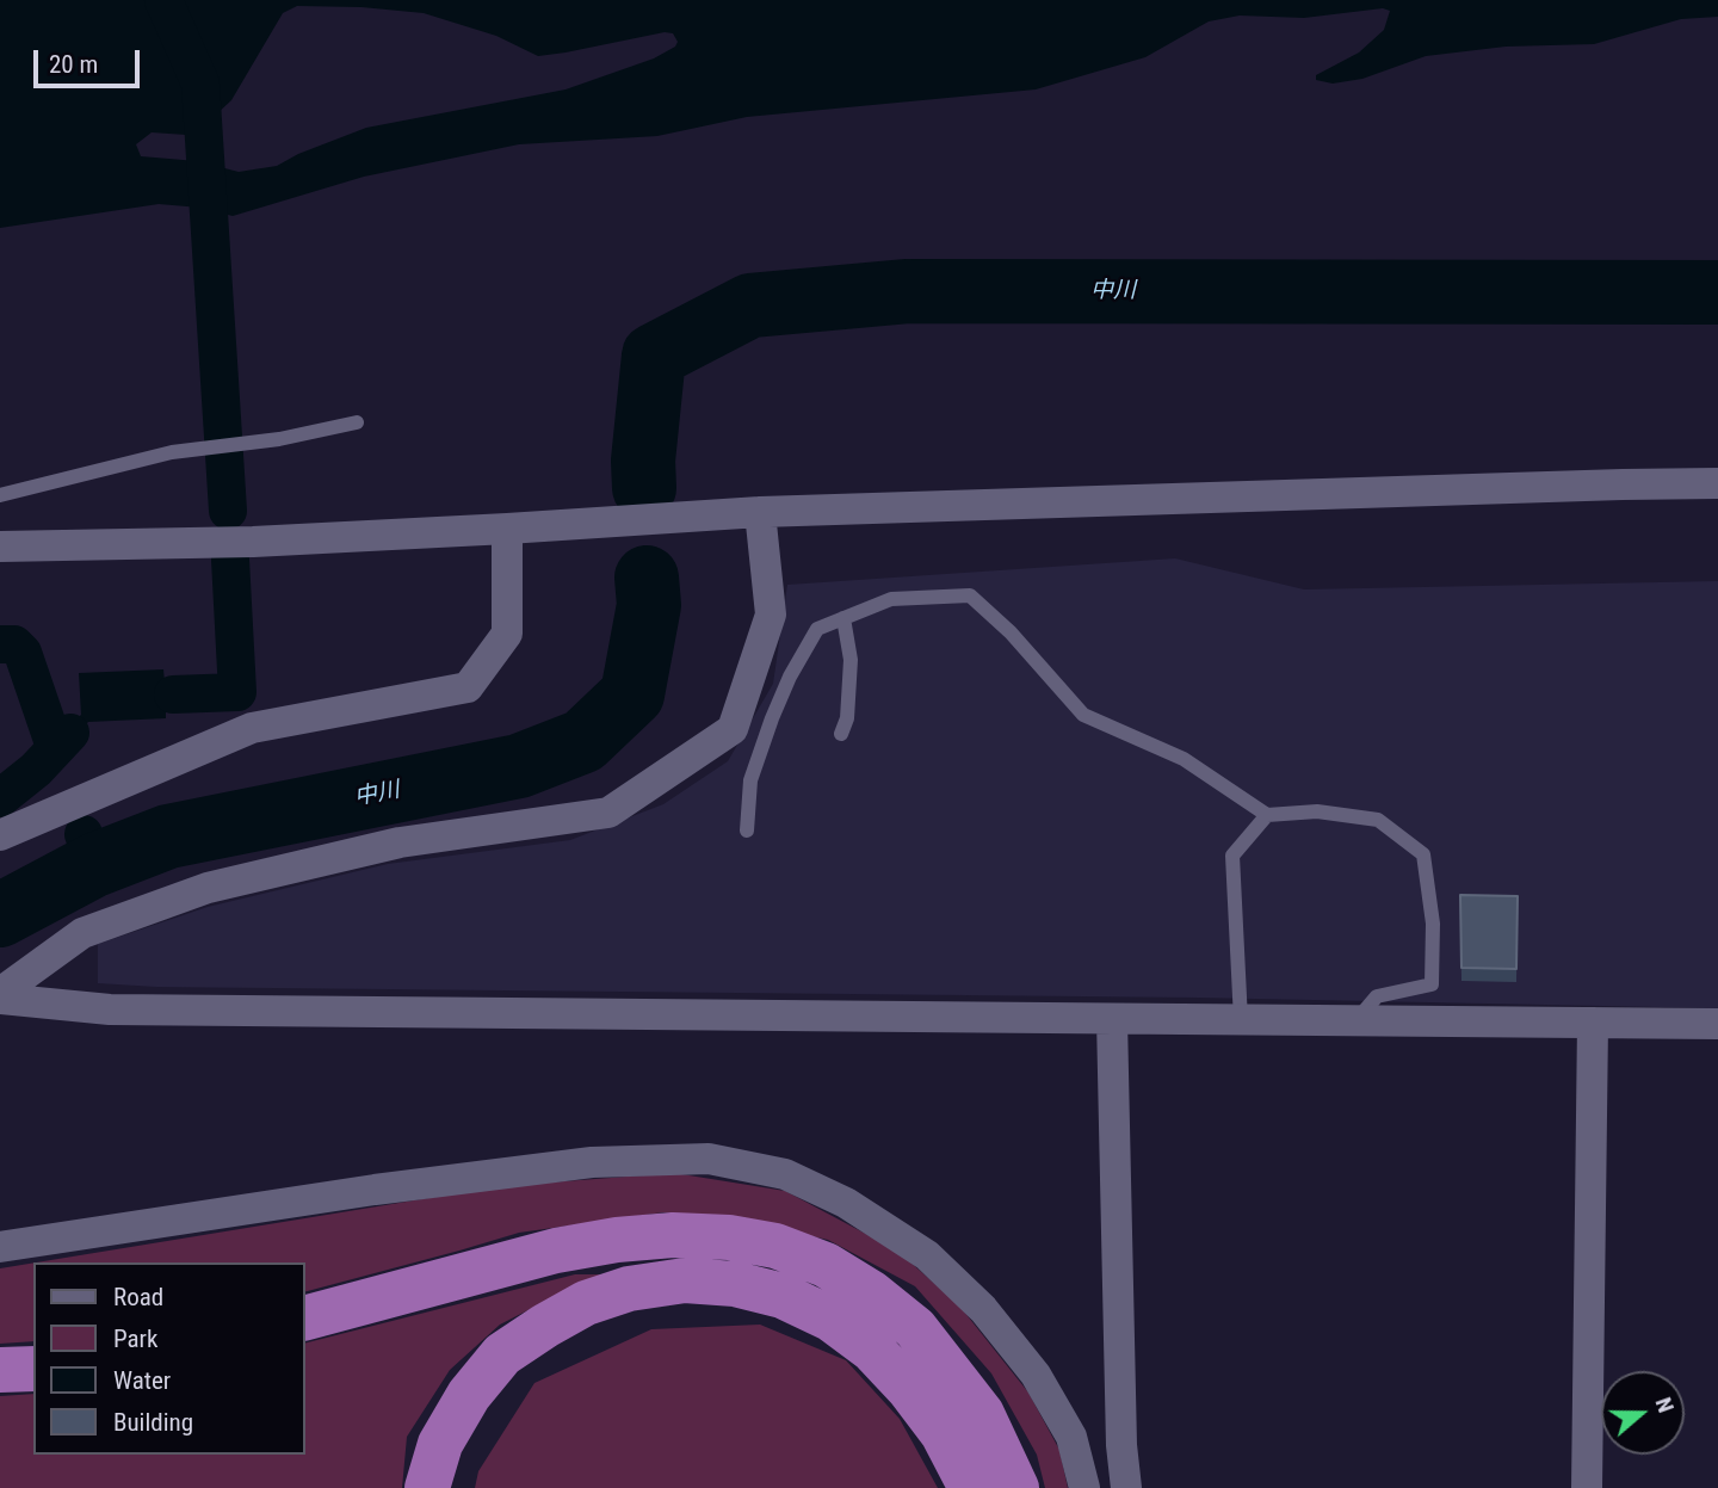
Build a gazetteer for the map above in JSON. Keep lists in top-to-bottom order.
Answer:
{
  "water": ["中川"],
  "legend": [
    "Road",
    "Park",
    "Water",
    "Building"
  ],
  "scale_bar": "20 m",
  "north": "right"
}
